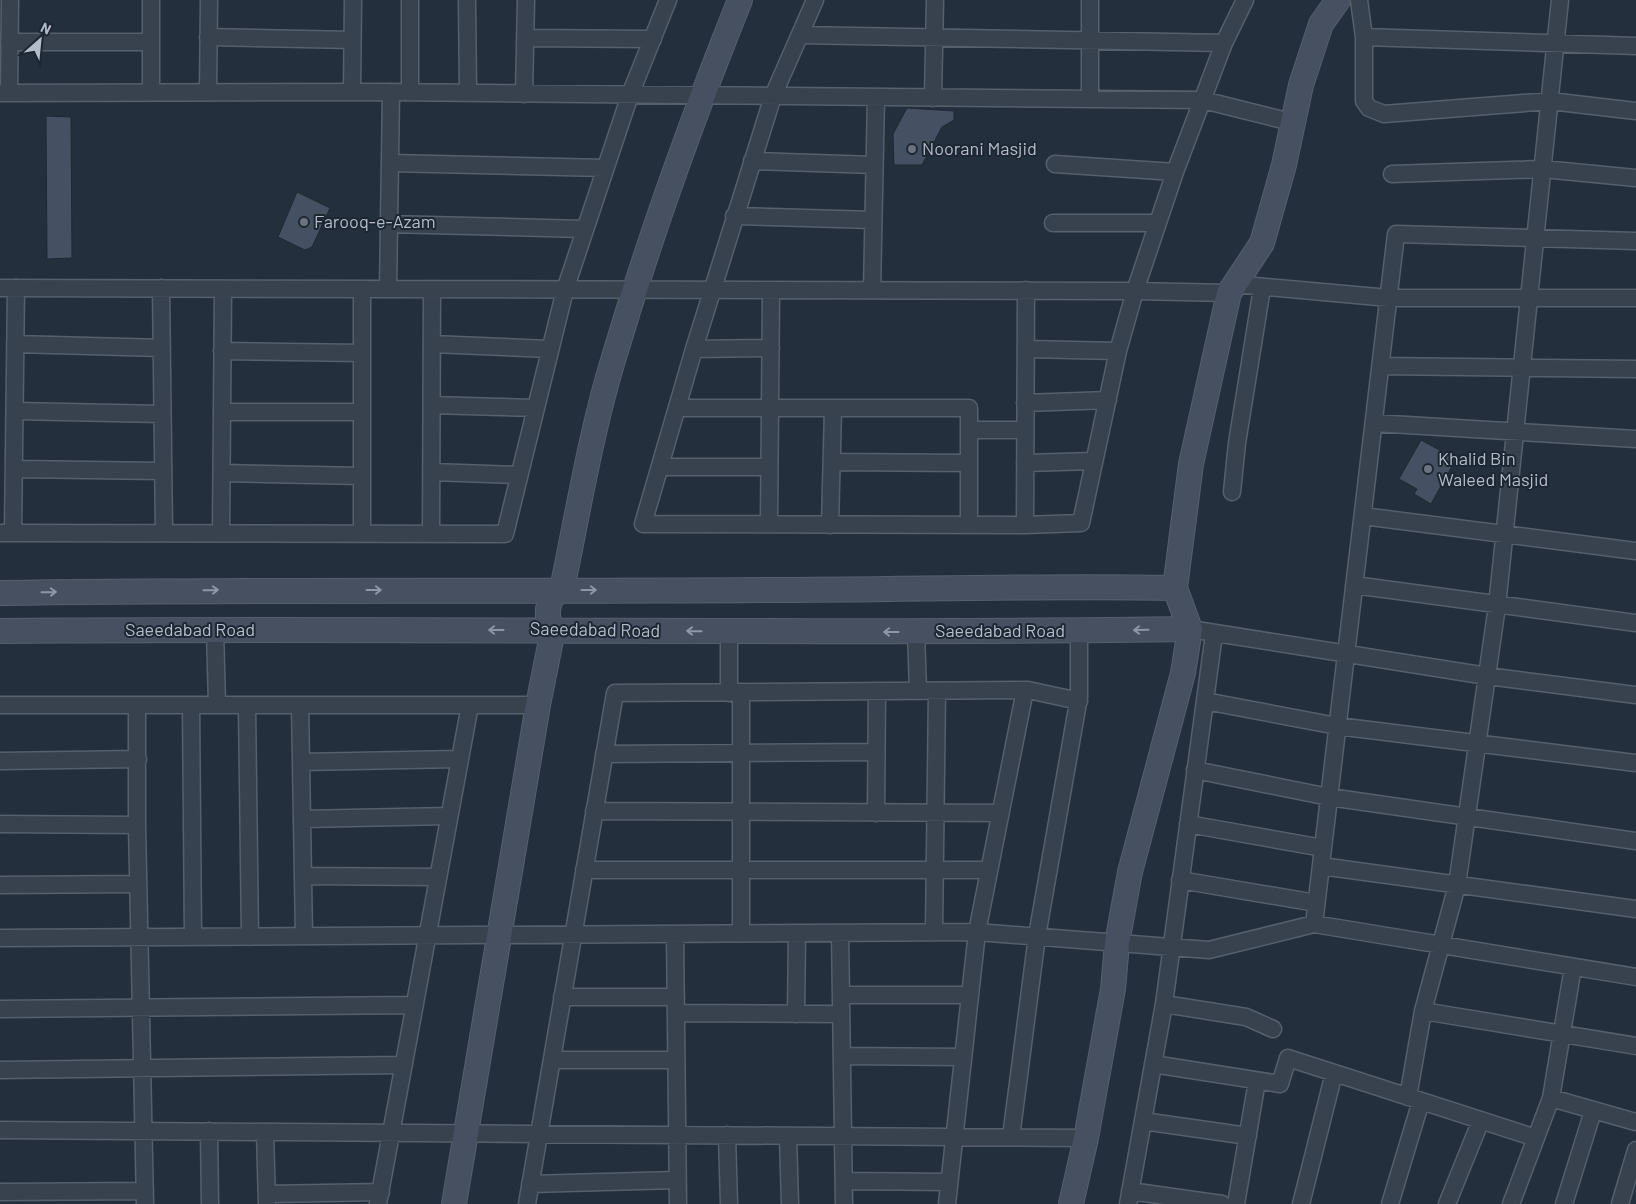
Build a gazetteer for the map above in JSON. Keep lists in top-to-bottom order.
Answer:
{
  "streets": {
    "street": ["Saeedabad Road"]
  },
  "places": ["Noorani Masjid", "Farooq-e-Azam", "Khalid Bin Waleed Masjid"],
  "north": "top right"
}
